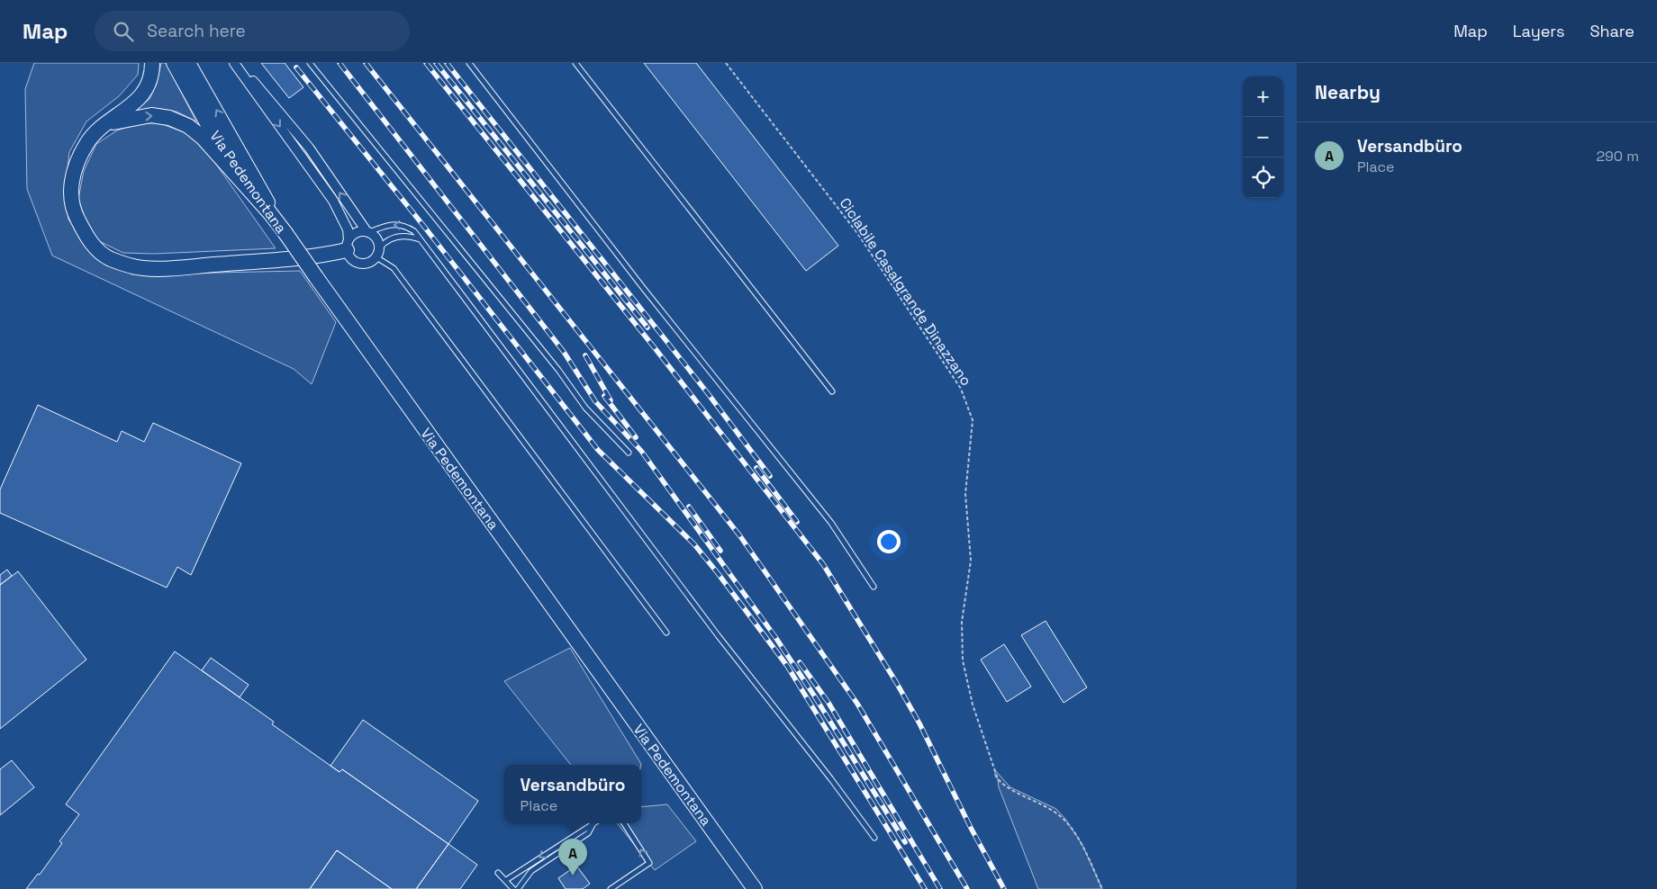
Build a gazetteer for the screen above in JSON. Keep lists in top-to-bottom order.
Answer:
{
  "streets": {
    "main road": ["Via Pedemontana"],
    "path": ["Ciclabile Casalgrande Dinazzano"]
  },
  "page": {
    "header": "Map",
    "search": "Search here",
    "nav": ["Map", "Layers", "Share"],
    "heading": "Nearby",
    "map_buttons": ["+", "−"],
    "list": [
      {
        "mark": "A",
        "name": "Versandbüro",
        "note": "Place",
        "value": "290 m"
      }
    ],
    "popup": ["Versandbüro", "Place"],
    "pins": "A"
  }
}
